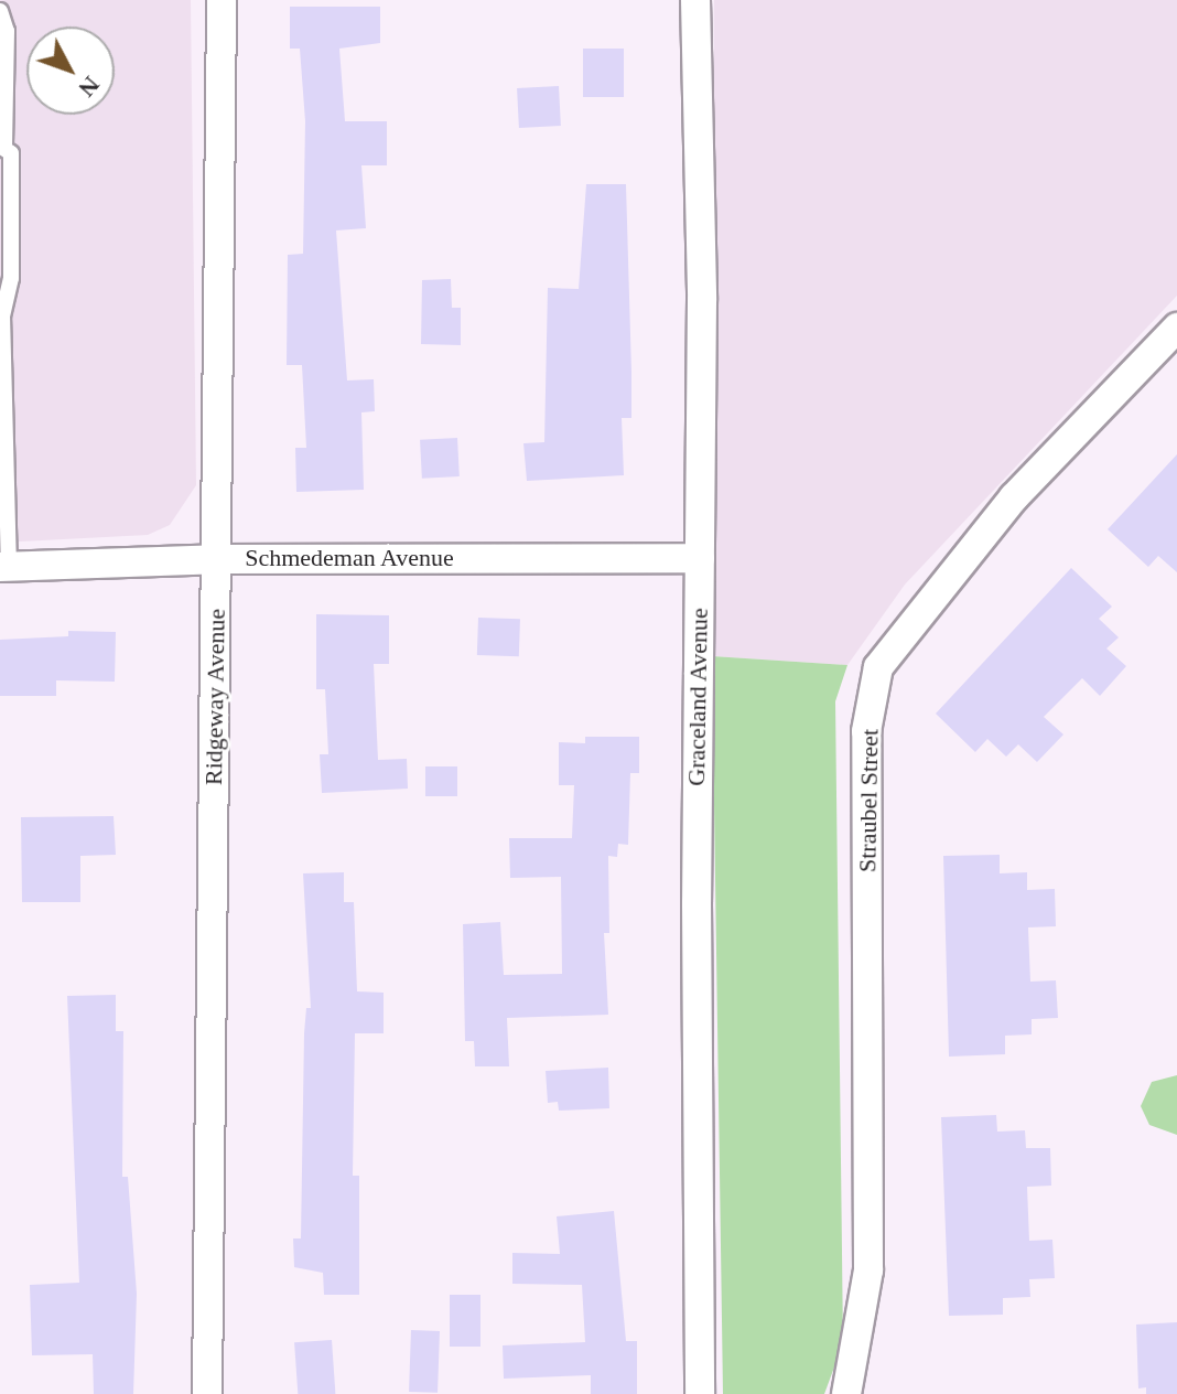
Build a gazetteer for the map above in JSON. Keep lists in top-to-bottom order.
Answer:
{
  "streets": {
    "street": [
      "Schmedeman Avenue",
      "Ridgeway Avenue",
      "Graceland Avenue",
      "Straubel Street"
    ]
  },
  "crossings": [
    ["Schmedeman Avenue", "Ridgeway Avenue"],
    ["Schmedeman Avenue", "Graceland Avenue"]
  ],
  "north": "bottom right"
}
